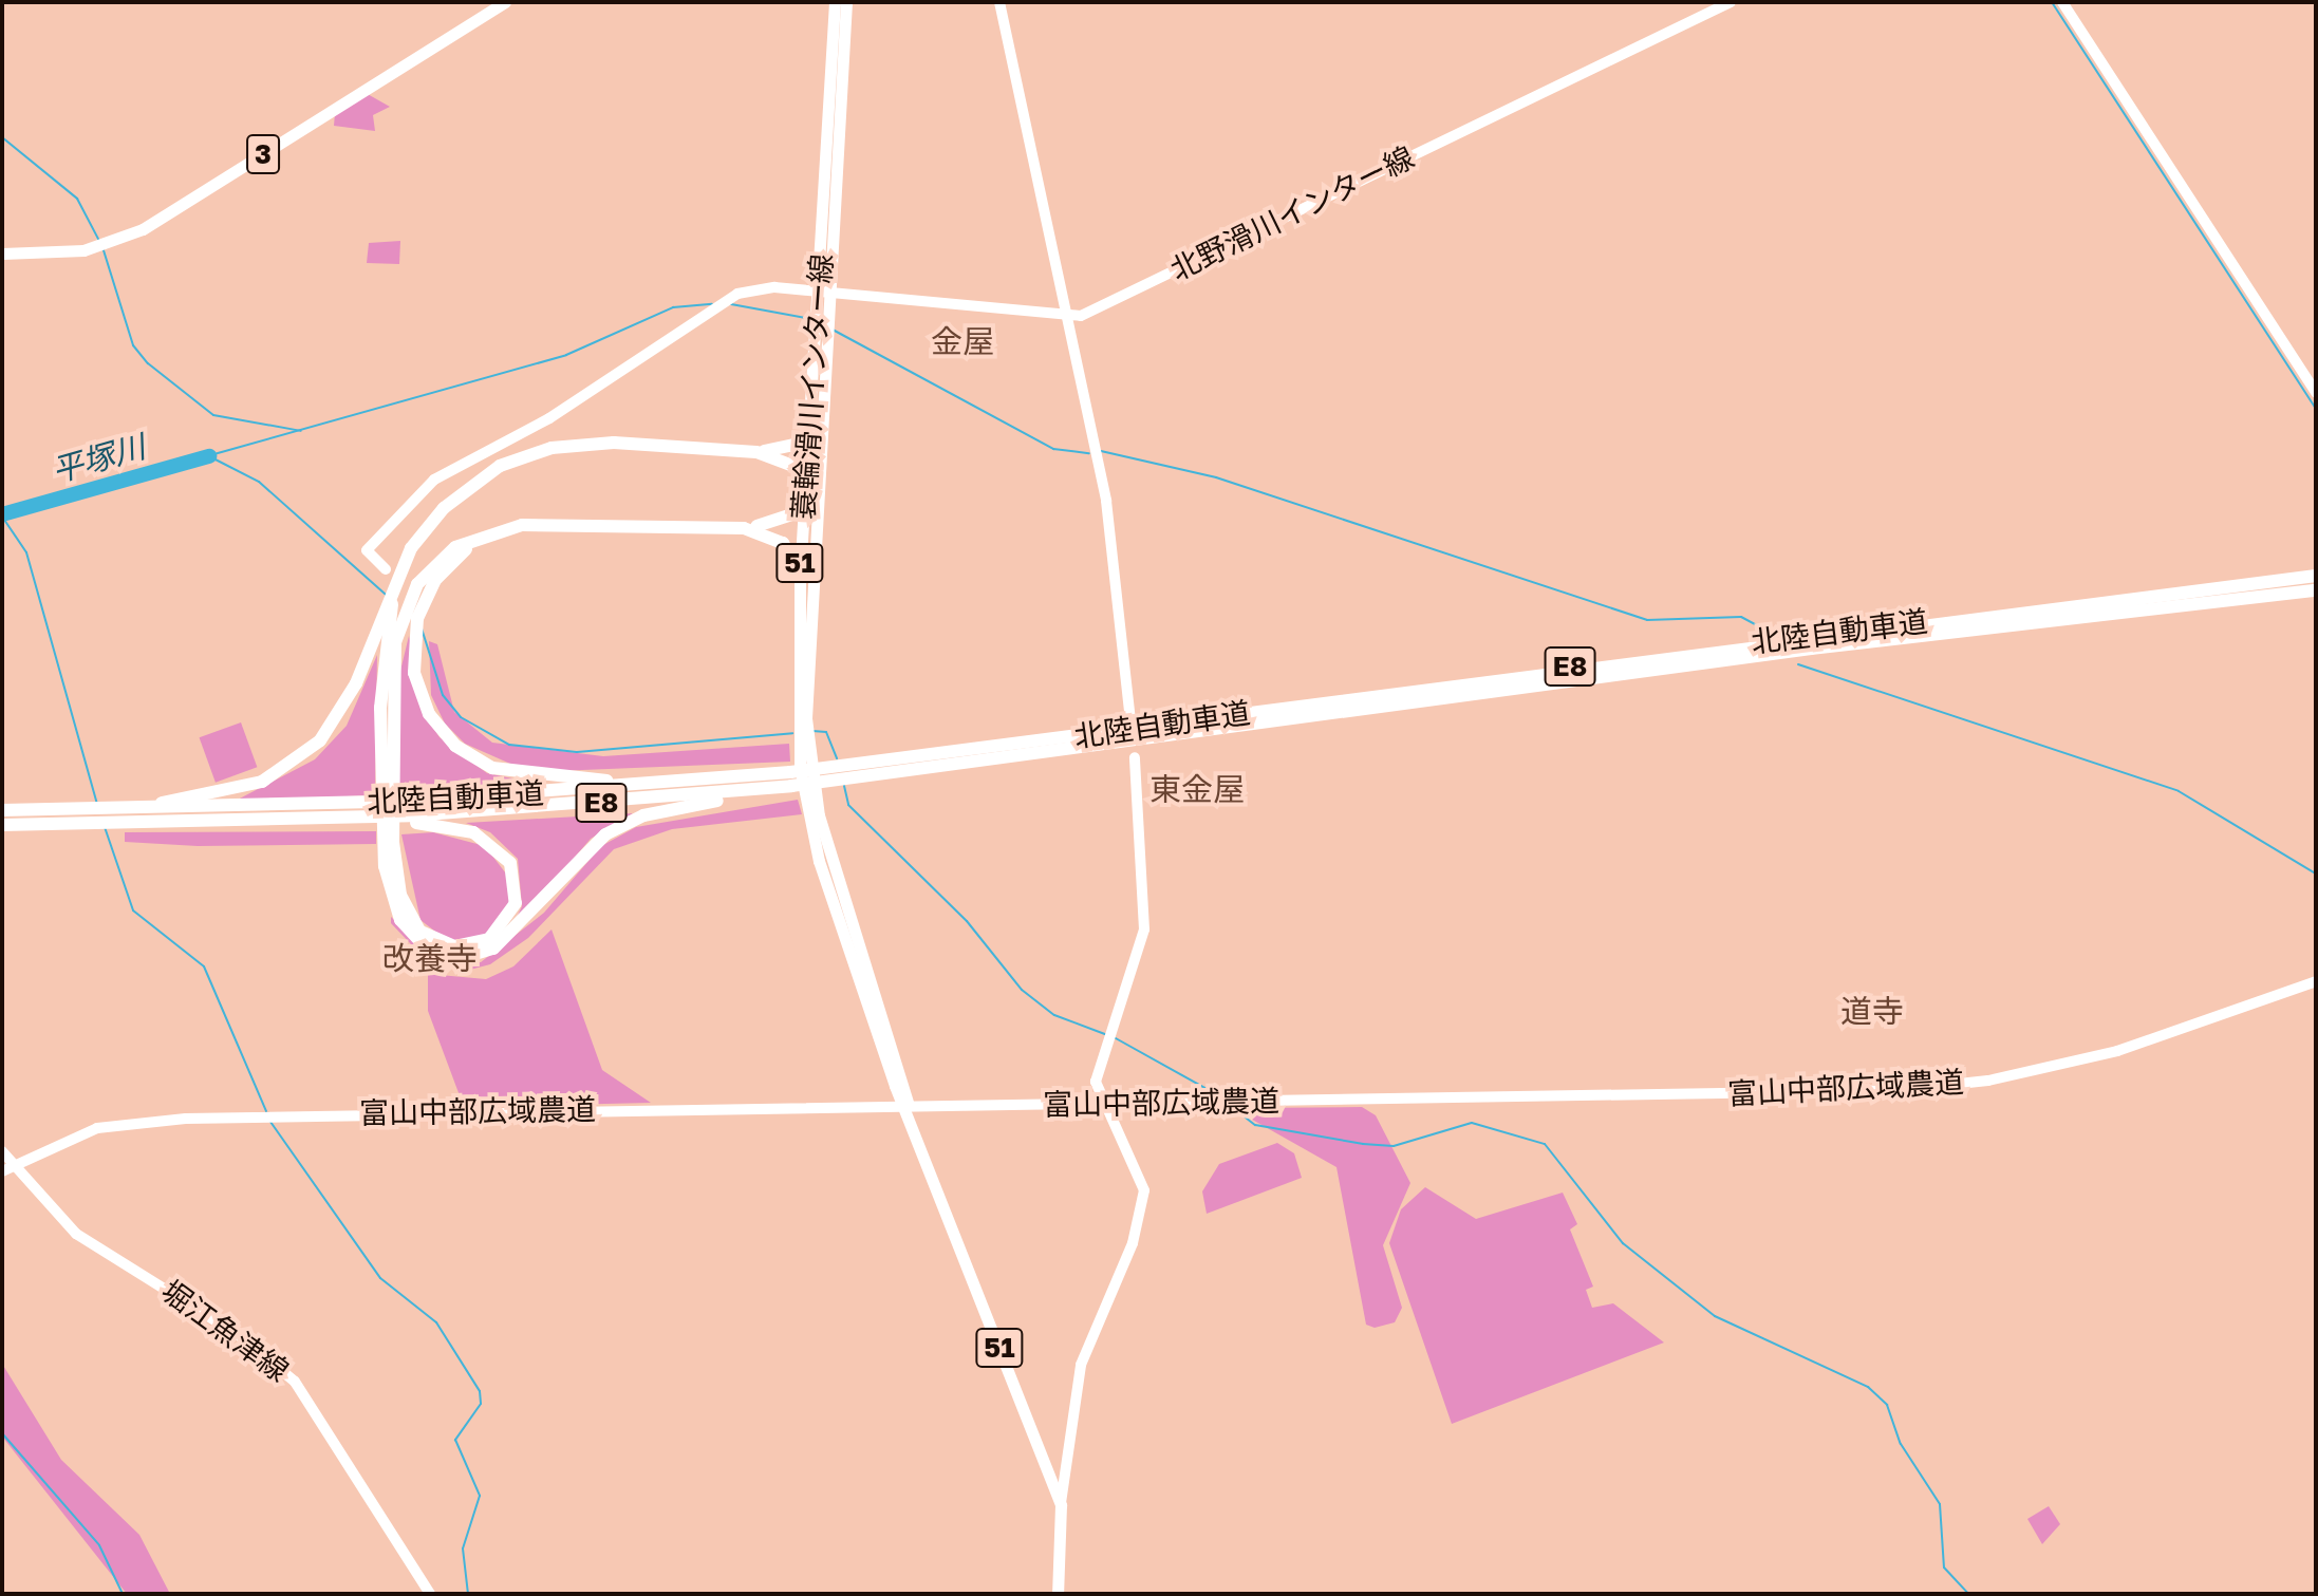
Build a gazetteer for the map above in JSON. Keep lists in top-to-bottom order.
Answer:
{
  "streets": {
    "highway": ["北陸自動車道", "E8"],
    "main road": ["3", "蓑輪滑川インター線", "51"],
    "street": ["北野滑川インター線", "富山中部広域農道", "堀江魚津線"]
  },
  "crossings": [
    ["蓑輪滑川インター線", "富山中部広域農道"],
    ["富山中部広域農道", "堀江魚津線"]
  ],
  "districts": [
    "金屋",
    "東金屋",
    "改養寺",
    "道寺"
  ],
  "water": ["平塚川"]
}
